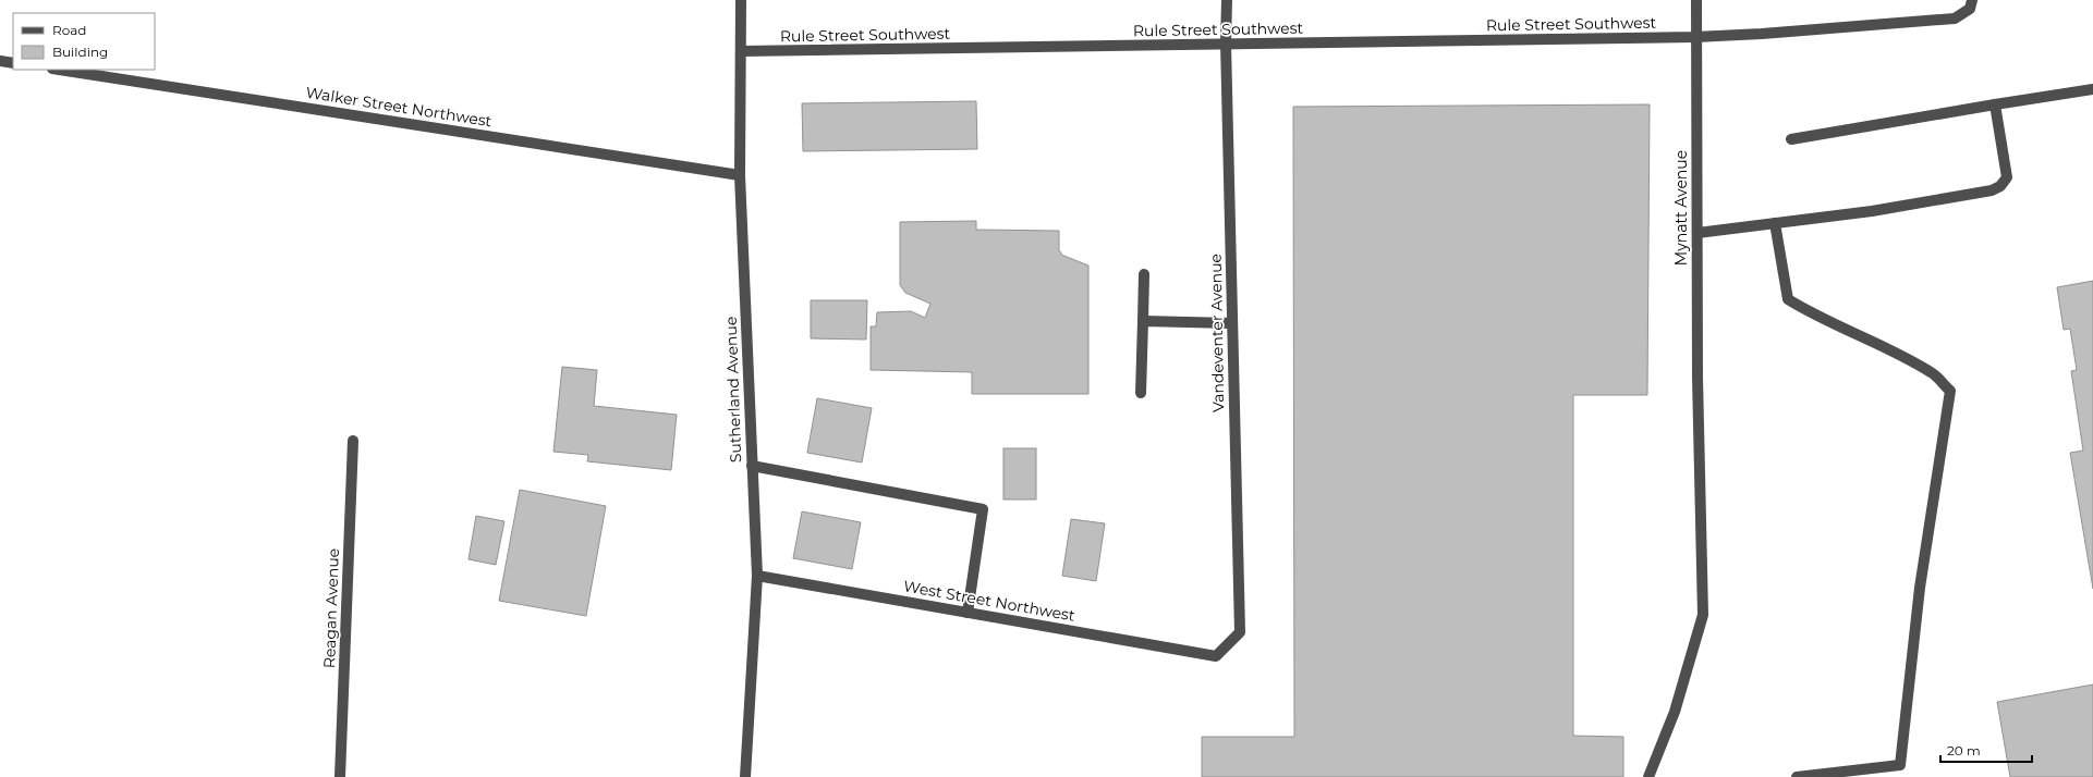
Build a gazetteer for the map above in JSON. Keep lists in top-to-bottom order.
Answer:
{
  "streets": {
    "street": [
      "Rule Street Southwest",
      "Walker Street Northwest",
      "Mynatt Avenue",
      "Vandeventer Avenue",
      "Sutherland Avenue",
      "West Street Northwest",
      "Reagan Avenue"
    ]
  },
  "crossings": [
    ["Rule Street Southwest", "Mynatt Avenue"],
    ["Rule Street Southwest", "Vandeventer Avenue"],
    ["Rule Street Southwest", "Sutherland Avenue"],
    ["Walker Street Northwest", "Sutherland Avenue"],
    ["Vandeventer Avenue", "West Street Northwest"],
    ["Sutherland Avenue", "West Street Northwest"]
  ],
  "legend": ["Road", "Building"],
  "scale_bar": "20 m"
}
